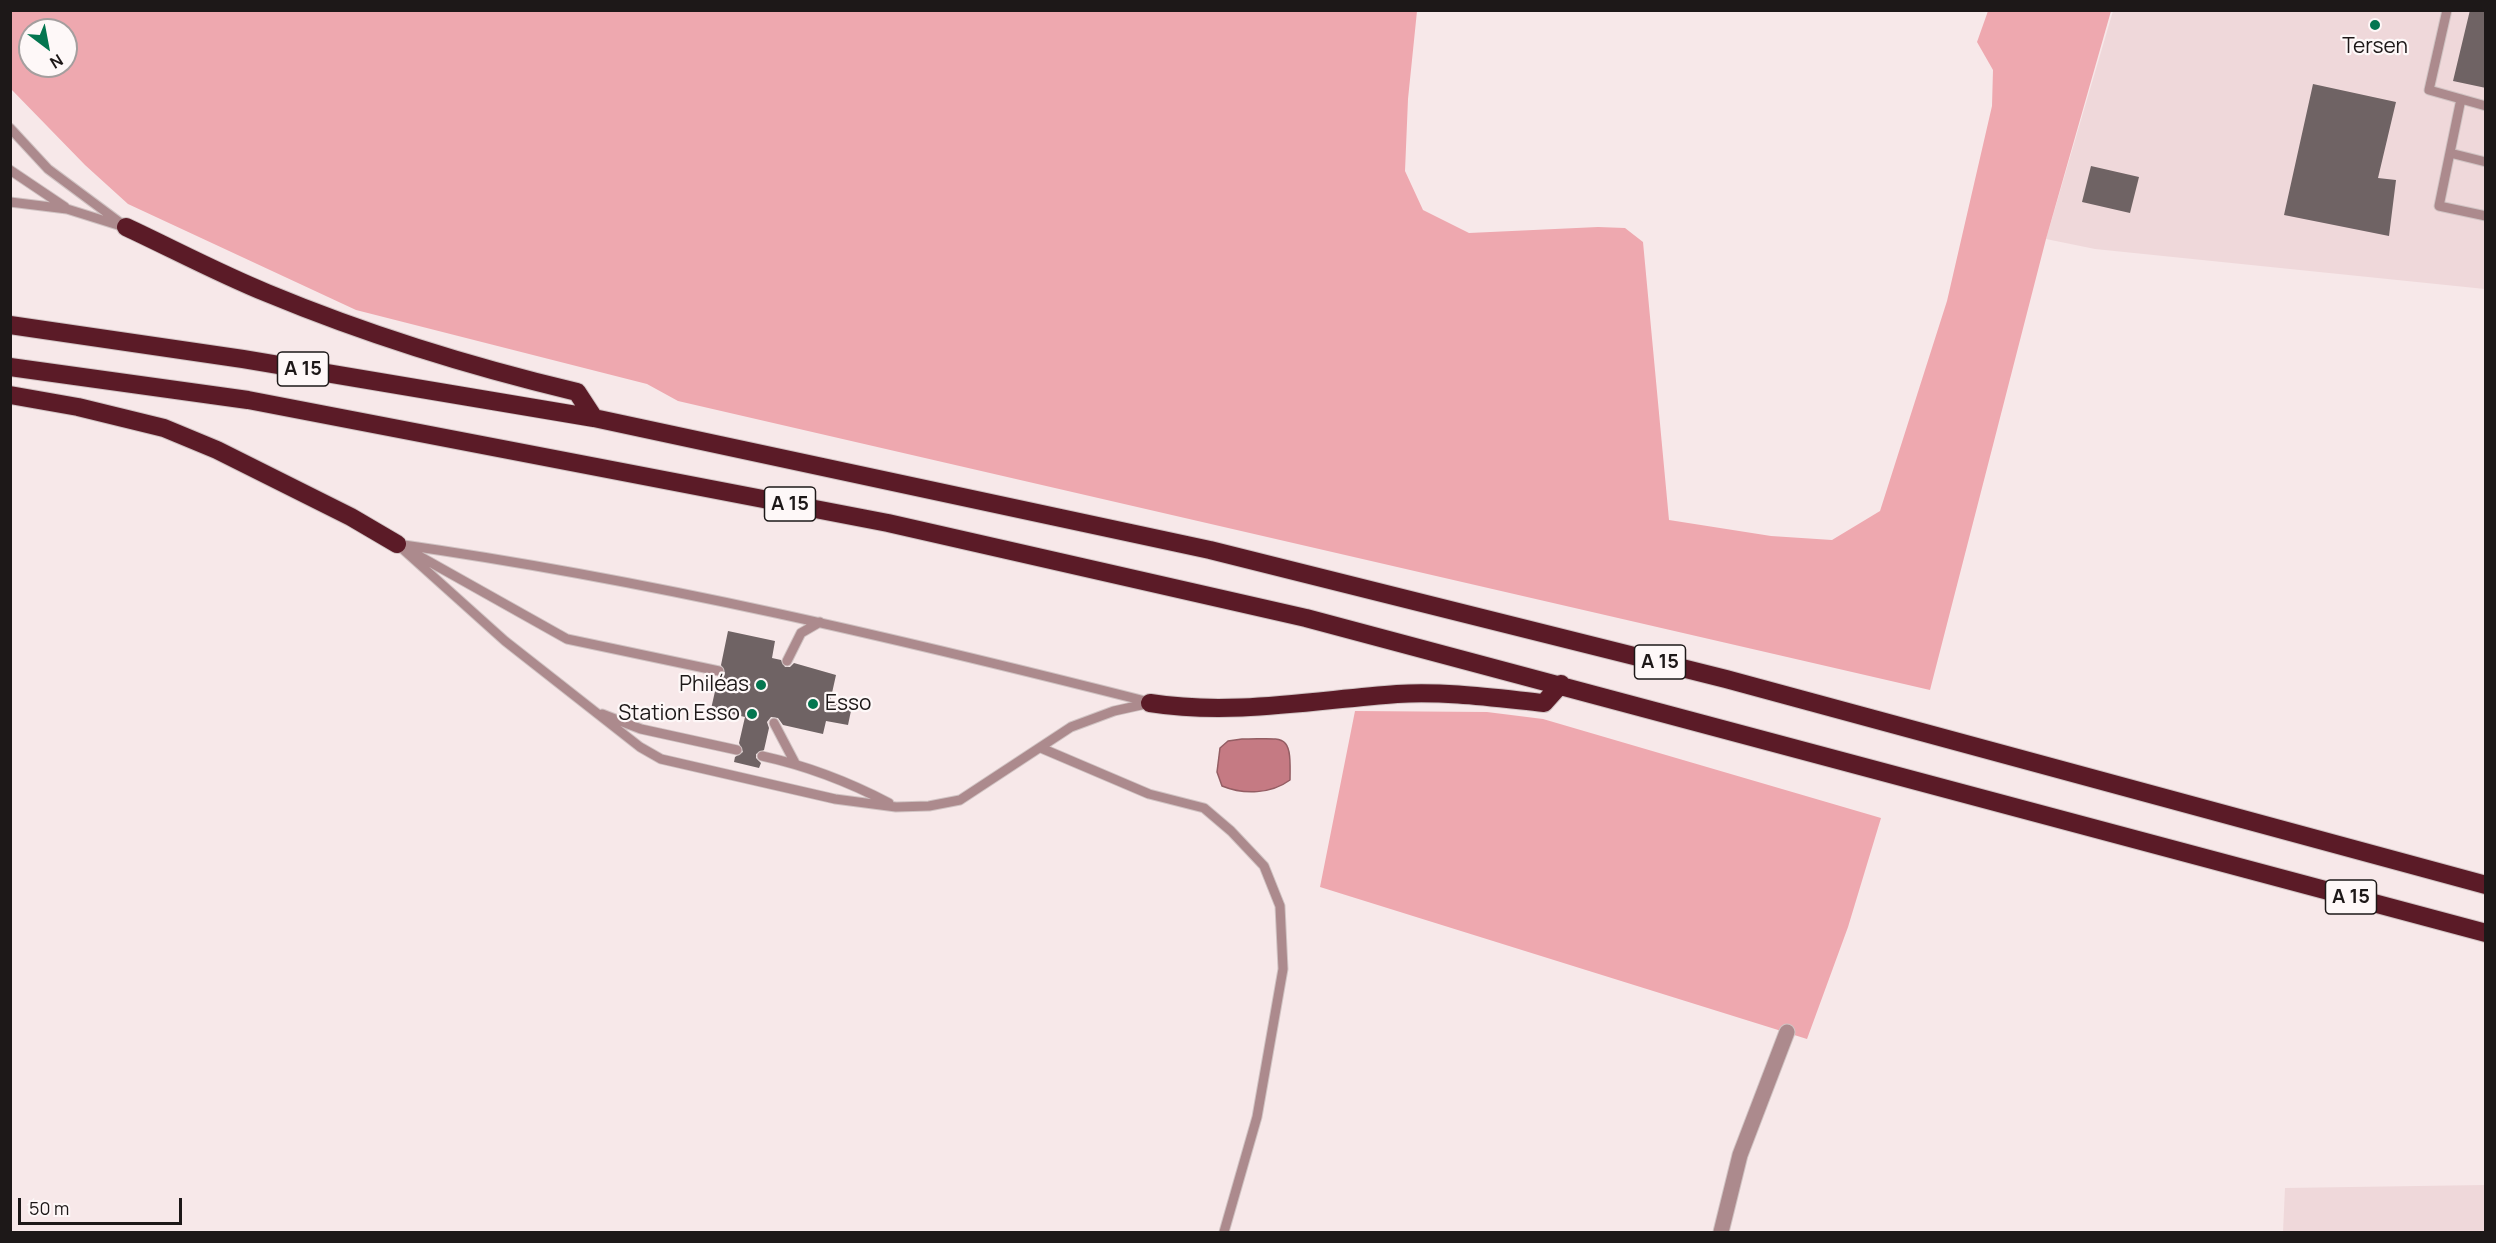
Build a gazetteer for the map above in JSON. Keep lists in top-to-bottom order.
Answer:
{
  "streets": {
    "highway": ["A 15"]
  },
  "places": [
    "Tersen",
    "Philéas",
    "Esso",
    "Station Esso"
  ],
  "scale_bar": "50 m",
  "north": "bottom right"
}
